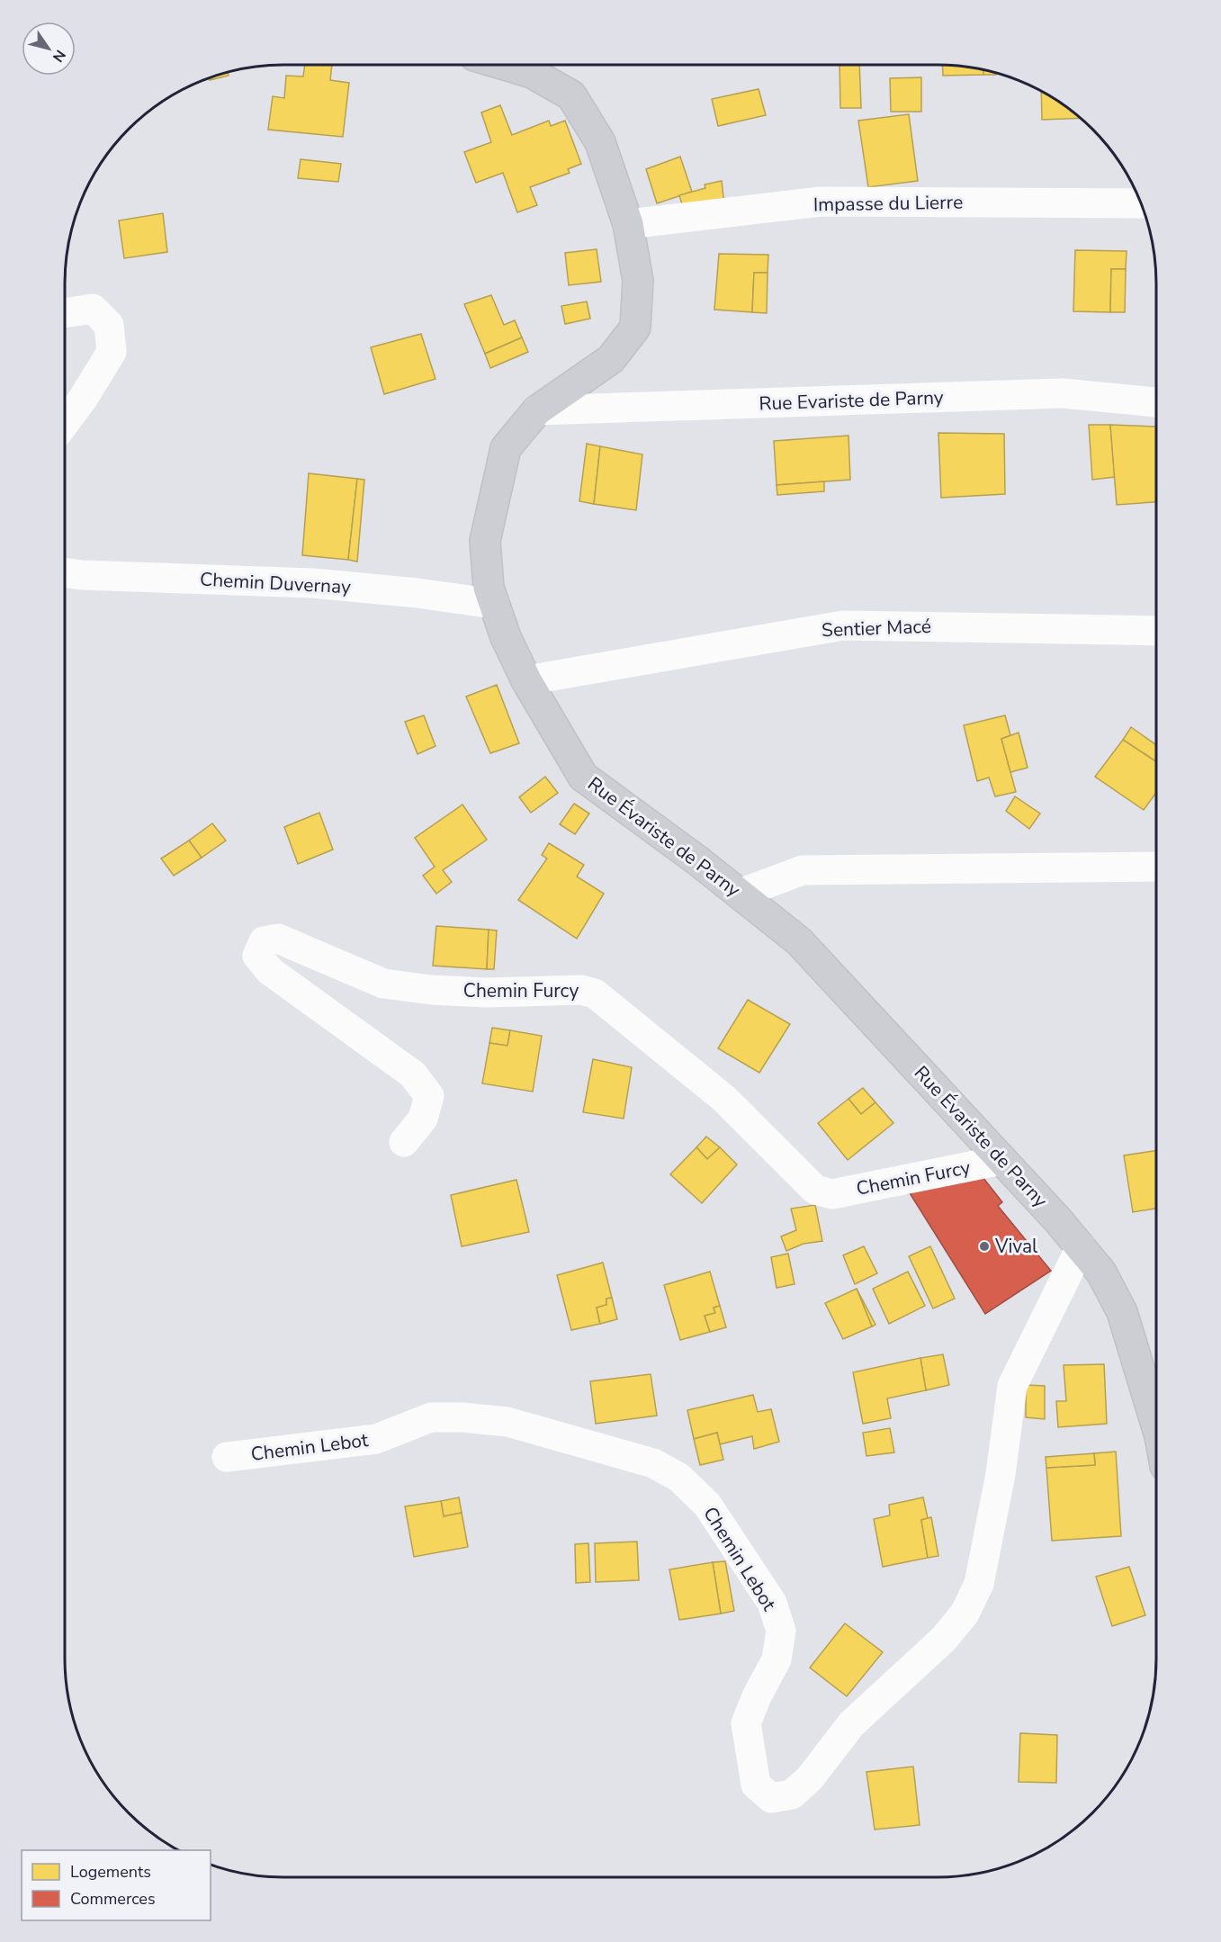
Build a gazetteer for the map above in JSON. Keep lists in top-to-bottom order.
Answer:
{
  "streets": {
    "main road": ["Rue Évariste de Parny"],
    "street": [
      "Impasse du Lierre",
      "Rue Evariste de Parny",
      "Chemin Duvernay",
      "Sentier Macé",
      "Chemin Furcy",
      "Chemin Lebot"
    ]
  },
  "crossings": [
    ["Impasse du Lierre", "Rue Évariste de Parny"],
    ["Rue Evariste de Parny", "Rue Évariste de Parny"],
    ["Chemin Duvernay", "Rue Évariste de Parny"],
    ["Sentier Macé", "Rue Évariste de Parny"],
    ["Rue Évariste de Parny", "Chemin Furcy"],
    ["Rue Évariste de Parny", "Chemin Lebot"]
  ],
  "places": ["Vival"],
  "legend": ["Logements", "Commerces"],
  "north": "bottom right"
}
